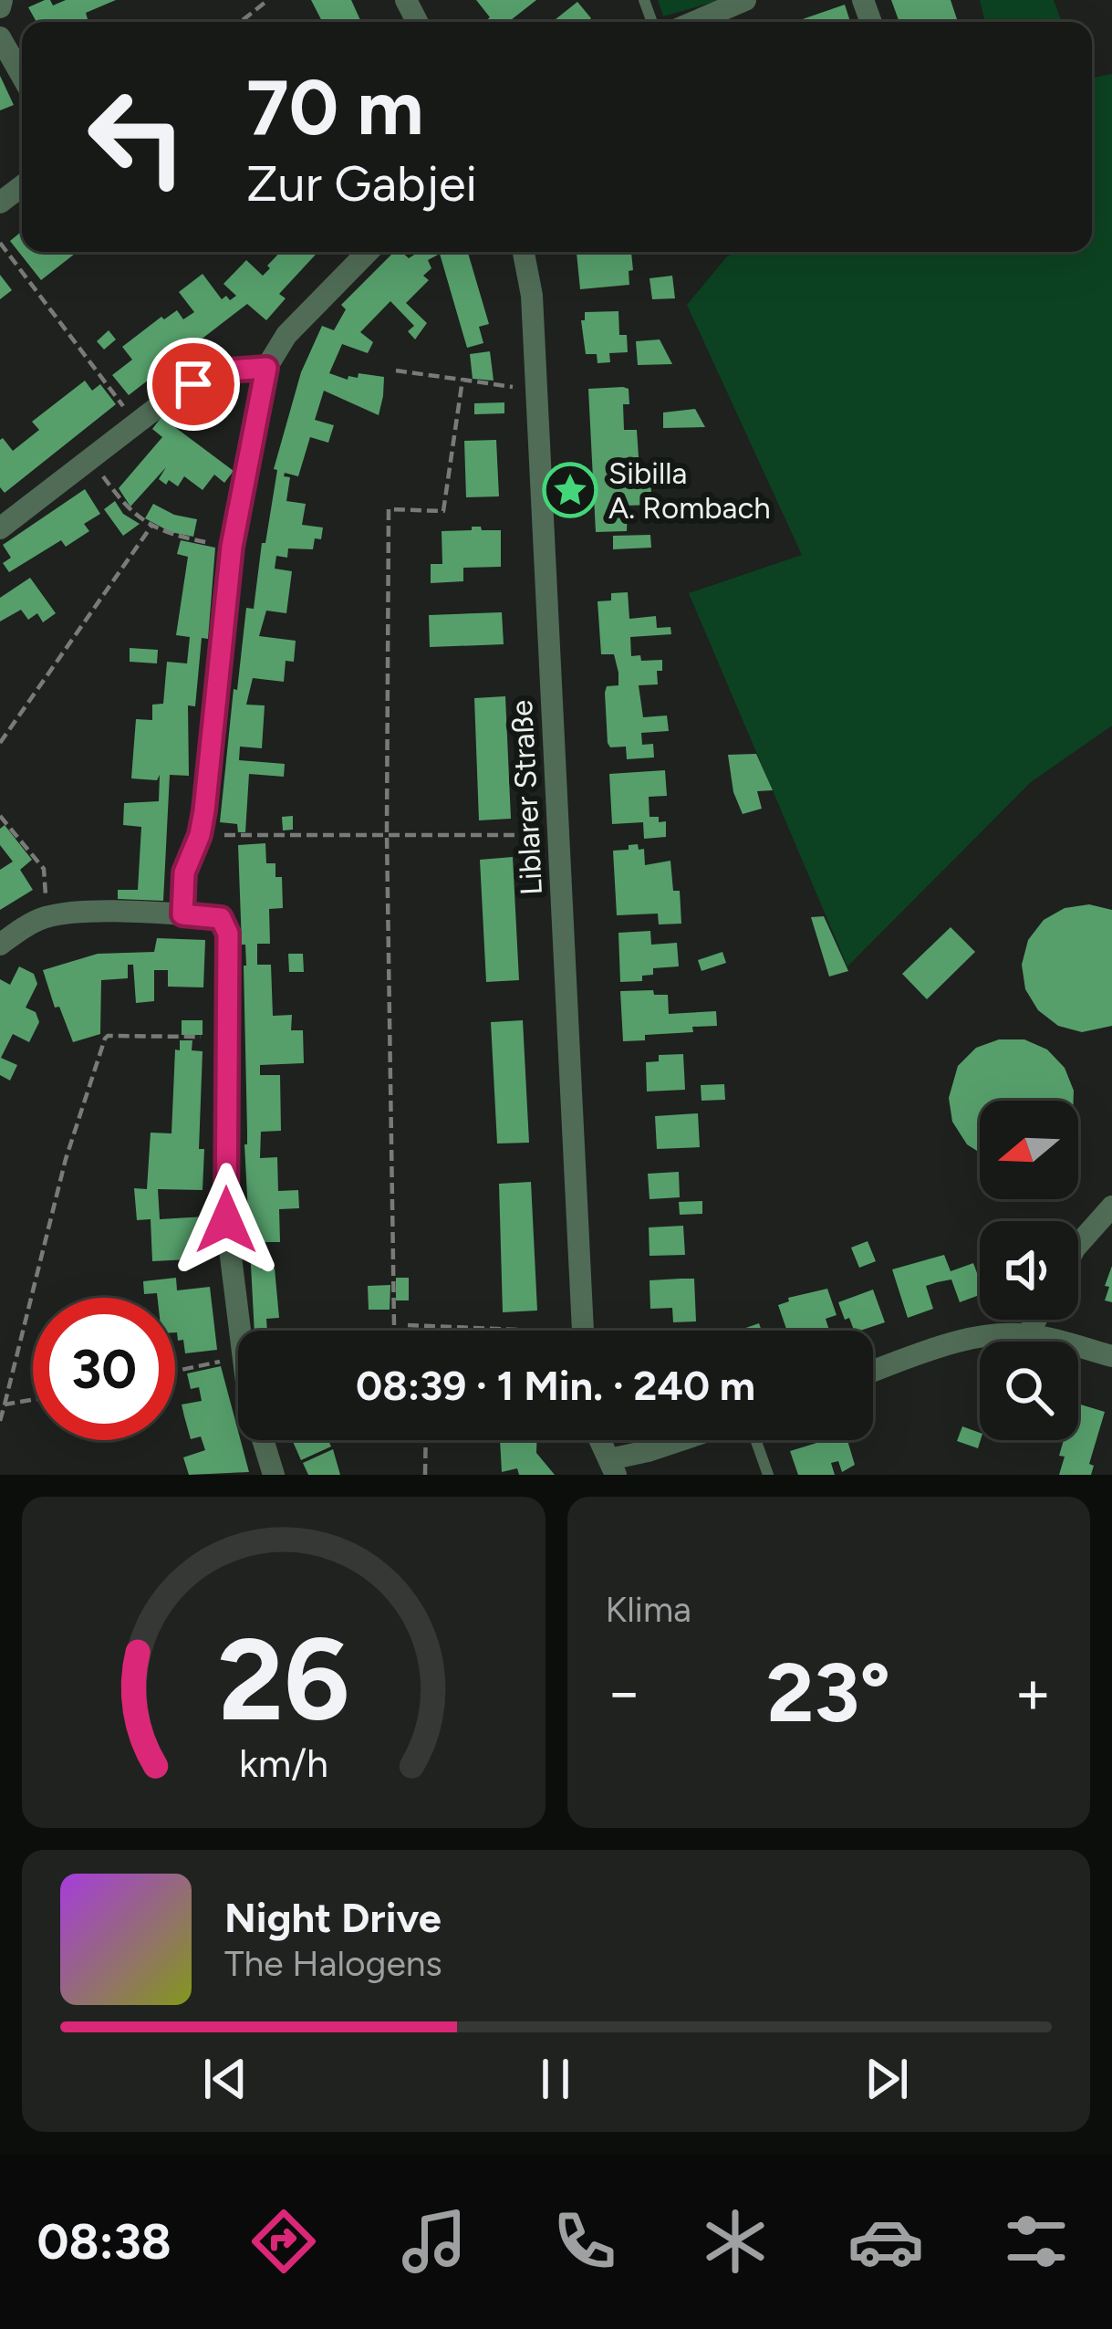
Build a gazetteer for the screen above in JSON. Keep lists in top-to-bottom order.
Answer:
{
  "streets": {
    "street": ["Liblarer Straße"]
  },
  "places": {
    "place": ["Sibilla A. Rombach"]
  },
  "north": "left",
  "page": {
    "turn": ["70 m", "Zur Gabjei"],
    "limit": "30",
    "trip": "08:39 · 1 Min. · 240 m",
    "tile": "Klima",
    "heat": ["−", "23°", "+"],
    "song": ["Night Drive", "The Halogens"],
    "tabs": "08:38",
    "gauge": ["26", "km/h"]
  }
}
